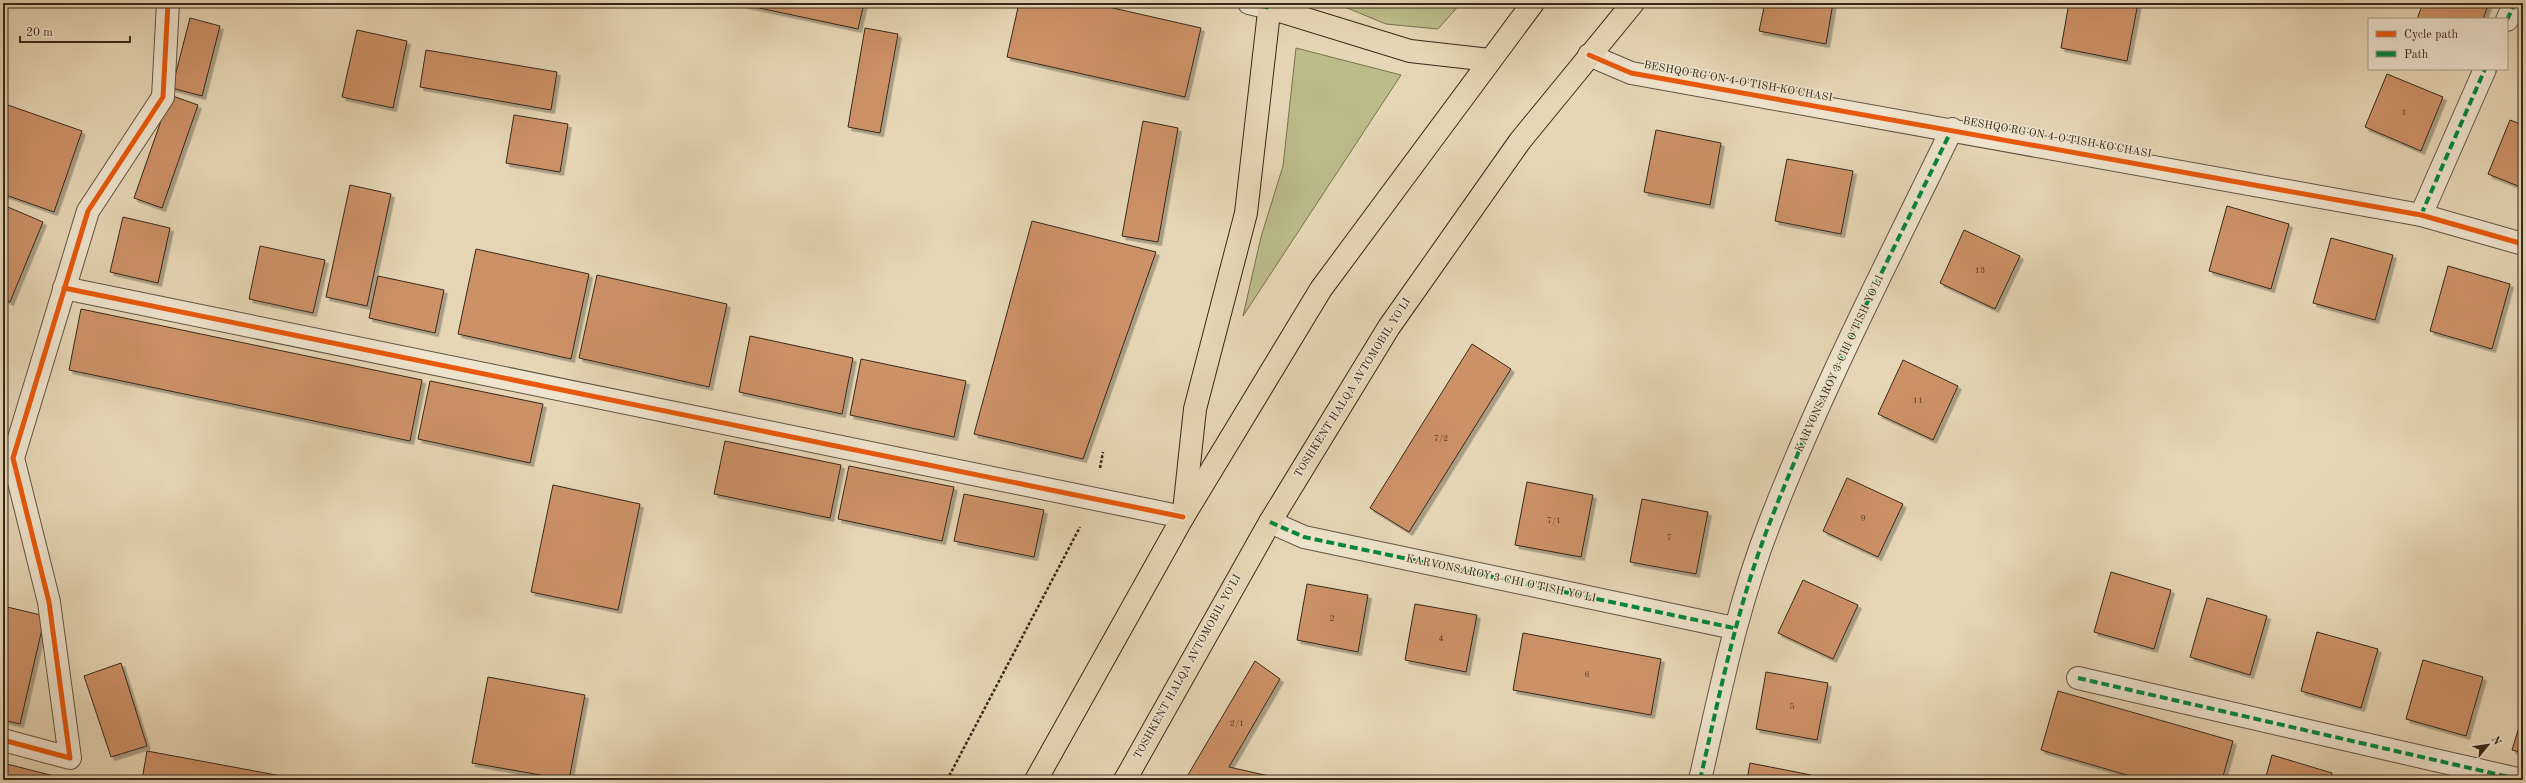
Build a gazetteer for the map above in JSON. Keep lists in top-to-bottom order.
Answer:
{
  "streets": {
    "highway": ["TOSHKENT HALQA AVTOMOBIL YO'LI"],
    "street": ["BESHQO'RG'ON 4-O'TISH KO'CHASI", "KARVONSAROY 3-CHI O'TISH YO'LI"]
  },
  "crossings": [
    ["BESHQO'RG'ON 4-O'TISH KO'CHASI", "KARVONSAROY 3-CHI O'TISH YO'LI"],
    ["BESHQO'RG'ON 4-O'TISH KO'CHASI", "TOSHKENT HALQA AVTOMOBIL YO'LI"],
    ["KARVONSAROY 3-CHI O'TISH YO'LI", "TOSHKENT HALQA AVTOMOBIL YO'LI"]
  ],
  "house_numbers": [
    "1",
    "13",
    "11",
    "7/2",
    "9",
    "7/1",
    "7",
    "2",
    "4",
    "6",
    "5",
    "2/1"
  ],
  "legend": ["Cycle path", "Path"],
  "scale_bar": "20 m",
  "north": "top right"
}
